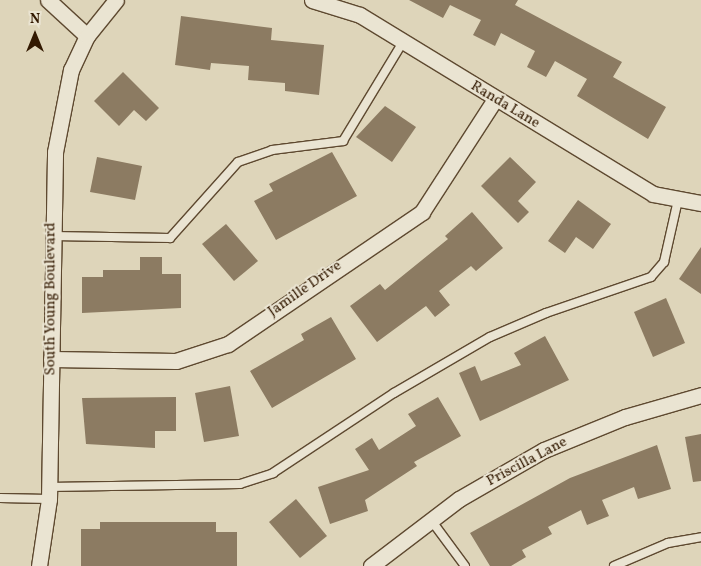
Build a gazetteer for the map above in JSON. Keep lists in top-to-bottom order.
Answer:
{
  "streets": {
    "street": [
      "Randa Lane",
      "Jamille Drive",
      "South Young Boulevard",
      "Priscilla Lane"
    ]
  },
  "crossings": [
    ["Randa Lane", "Jamille Drive"],
    ["Jamille Drive", "South Young Boulevard"]
  ],
  "north": "top"
}
